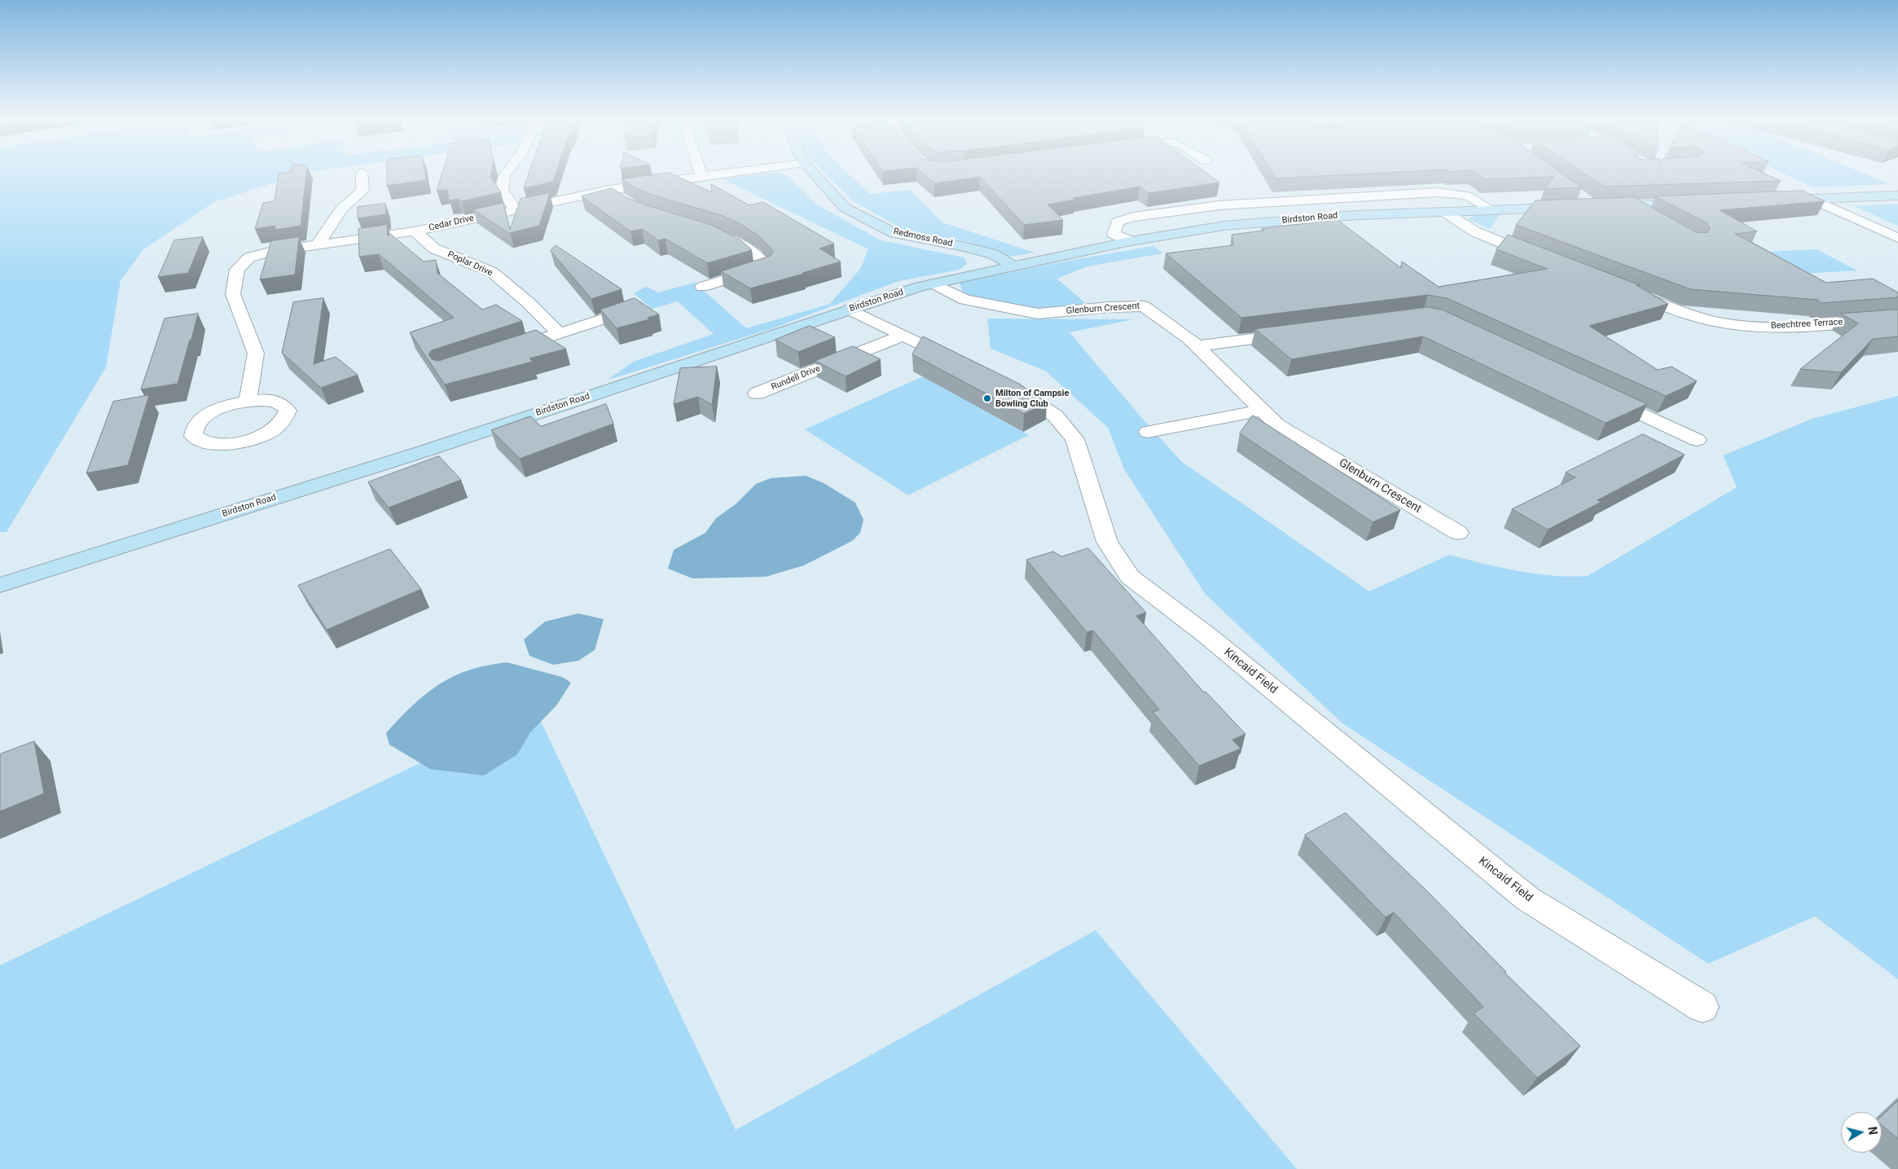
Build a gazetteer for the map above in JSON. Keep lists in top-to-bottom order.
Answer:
{
  "streets": {
    "main road": ["Birdston Road", "Redmoss Road"],
    "street": [
      "Cedar Drive",
      "Poplar Drive",
      "Glenburn Crescent",
      "Beechtree Terrace",
      "Rundell Drive",
      "Kincaid Field"
    ]
  },
  "crossings": [
    ["Birdston Road", "Redmoss Road"],
    ["Birdston Road", "Glenburn Crescent"],
    ["Cedar Drive", "Poplar Drive"]
  ],
  "places": ["Milton of Campsie Bowling Club"],
  "north": "right"
}
